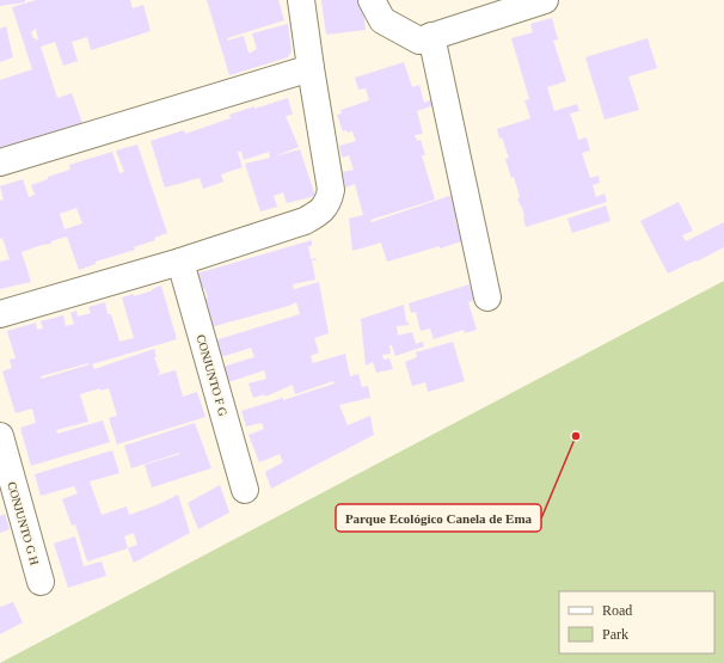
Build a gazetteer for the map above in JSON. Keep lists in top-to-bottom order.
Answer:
{
  "streets": {
    "street": ["CONJUNTO F G", "CONJUNTO G H"]
  },
  "places": ["Parque Ecológico Canela de Ema"],
  "legend": ["Road", "Park"]
}
